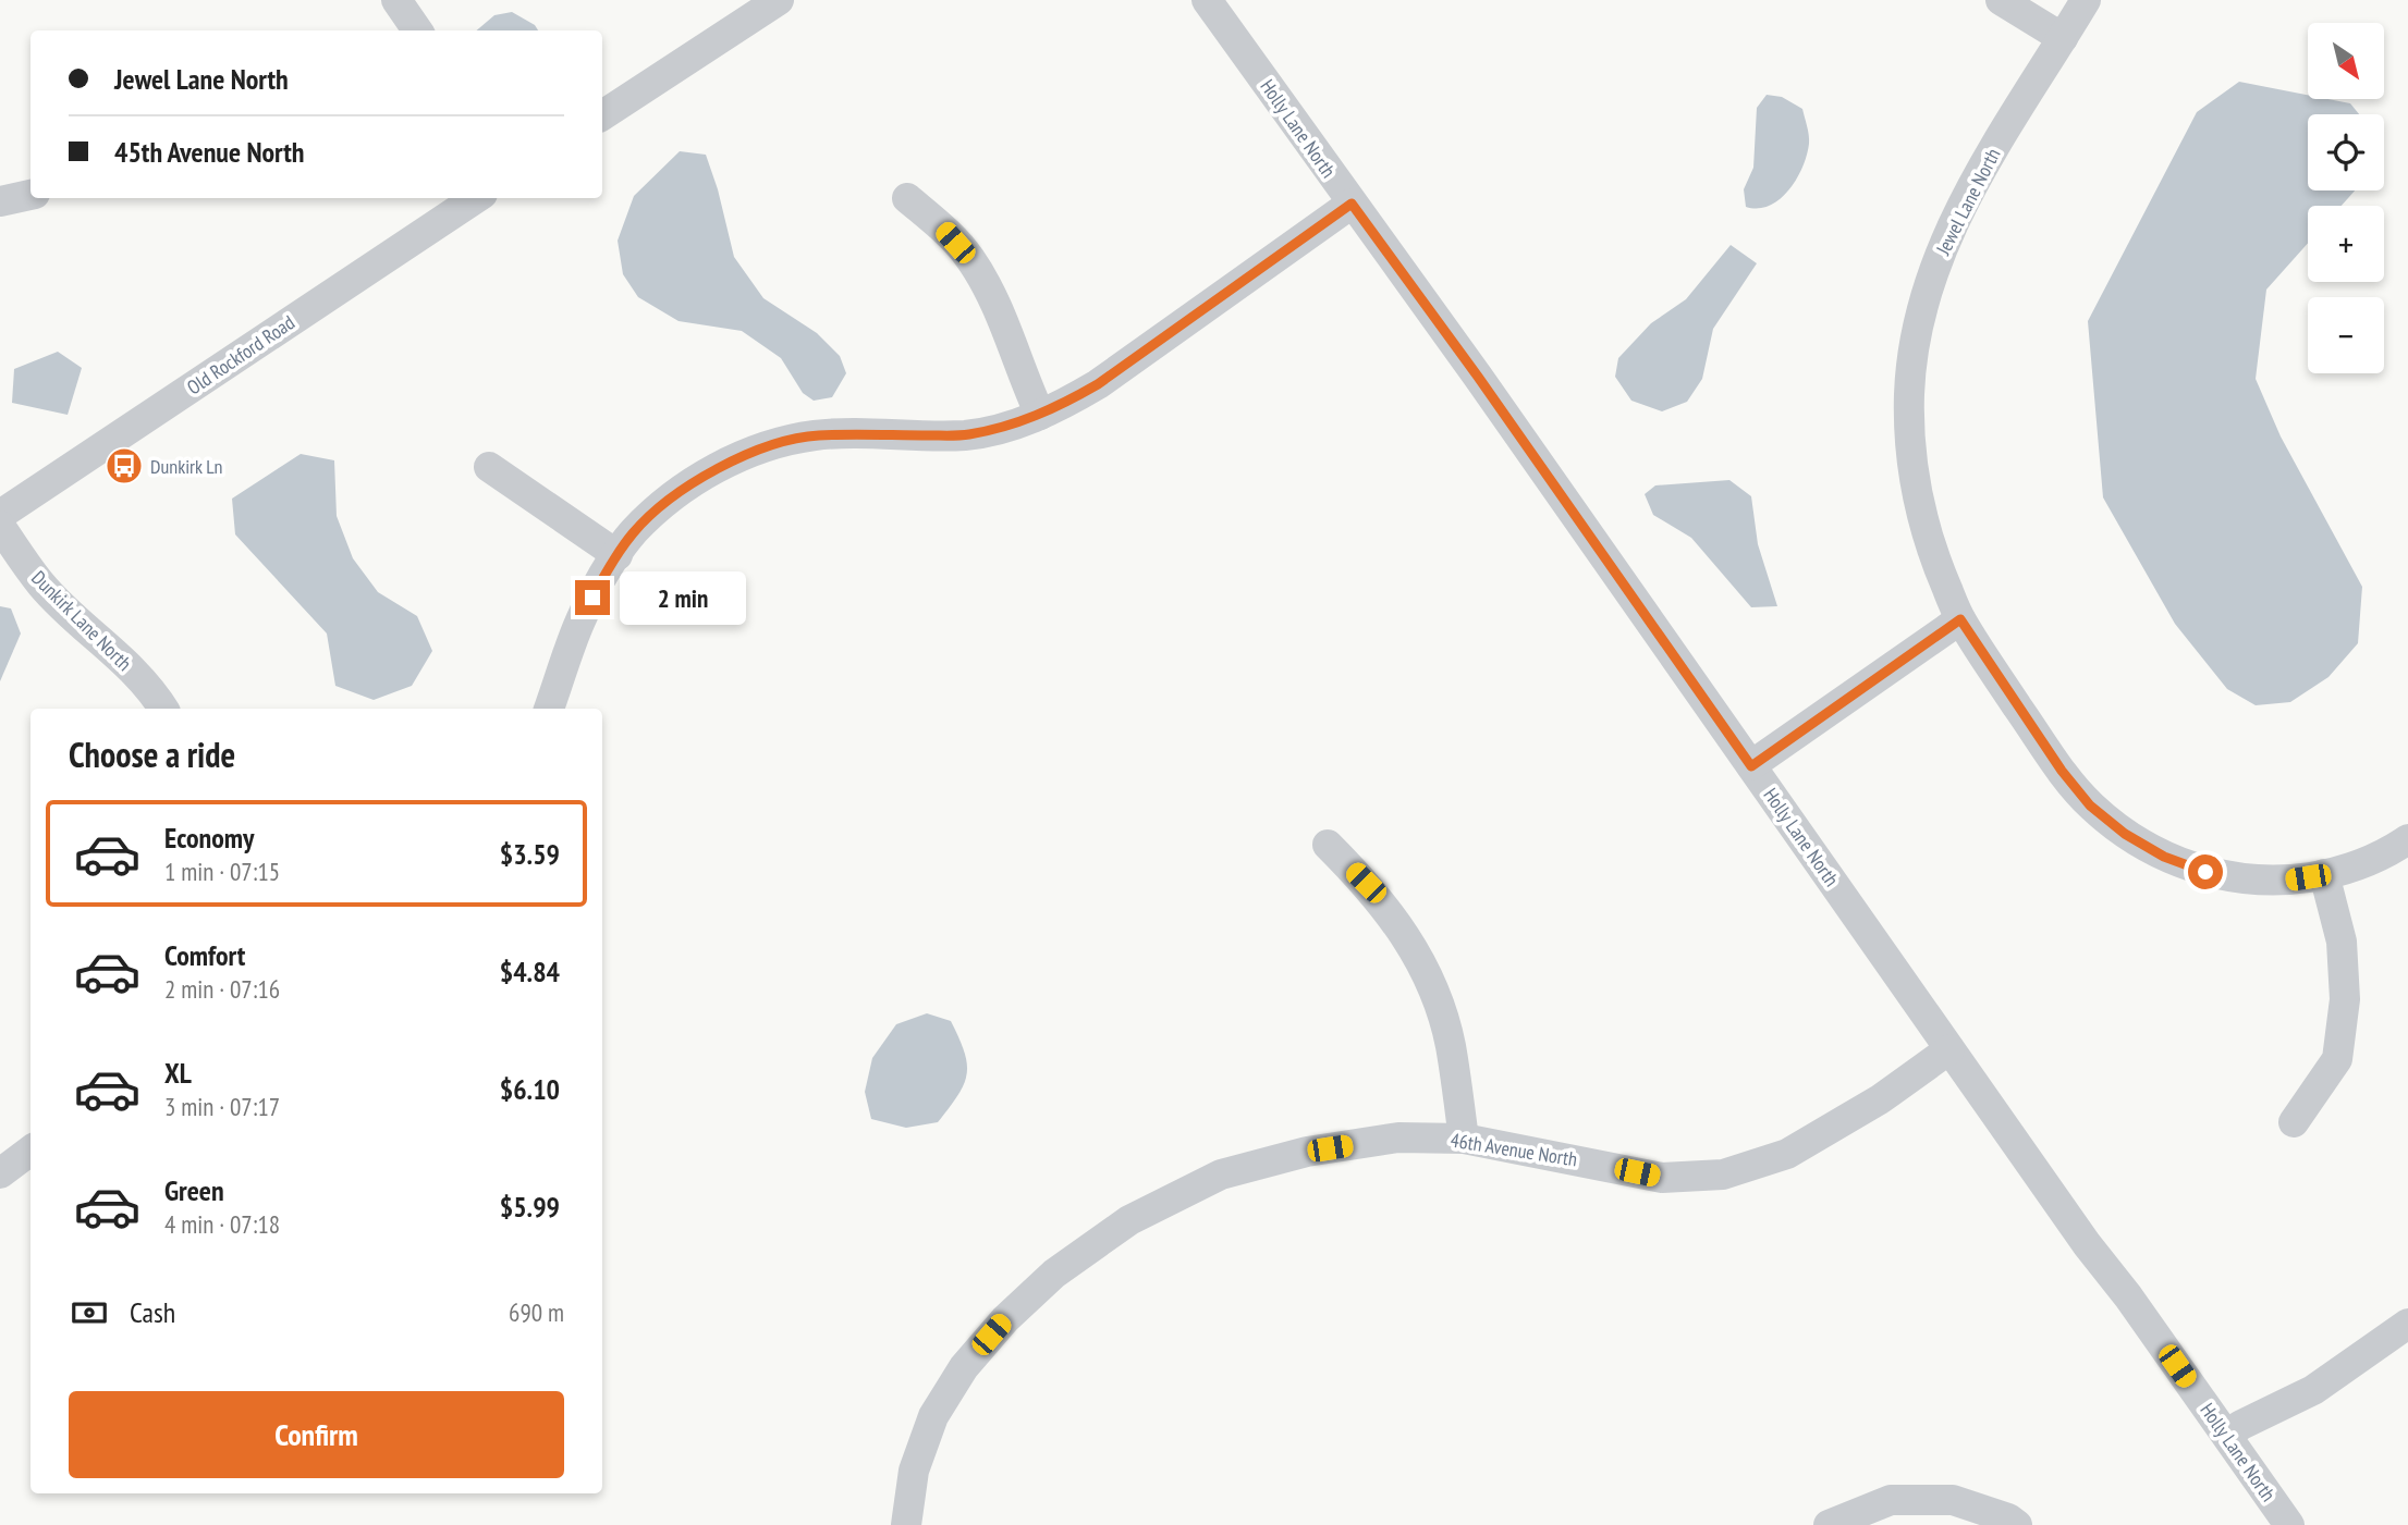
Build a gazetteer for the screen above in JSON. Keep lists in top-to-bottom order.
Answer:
{
  "streets": {
    "street": [
      "Holly Lane North",
      "Jewel Lane North",
      "Old Rockford Road",
      "Dunkirk Lane North",
      "46th Avenue North"
    ]
  },
  "crossings": [
    ["Holly Lane North", "46th Avenue North"]
  ],
  "places": {
    "bus stop": ["Dunkirk Ln"]
  },
  "north": "bottom right",
  "page": {
    "map_buttons": ["+", "−"],
    "banner": ["Jewel Lane North", "45th Avenue North"],
    "bubble": "2 min",
    "heading": "Choose a ride",
    "list": [
      {
        "name": "Economy",
        "note": "1 min · 07:15",
        "value": "$3.59"
      },
      {
        "name": "Comfort",
        "note": "2 min · 07:16",
        "value": "$4.84"
      },
      {
        "name": "XL",
        "note": "3 min · 07:17",
        "value": "$6.10"
      },
      {
        "name": "Green",
        "note": "4 min · 07:18",
        "value": "$5.99"
      }
    ],
    "pay": ["Cash", "690 m"],
    "buttons": "Confirm"
  }
}
